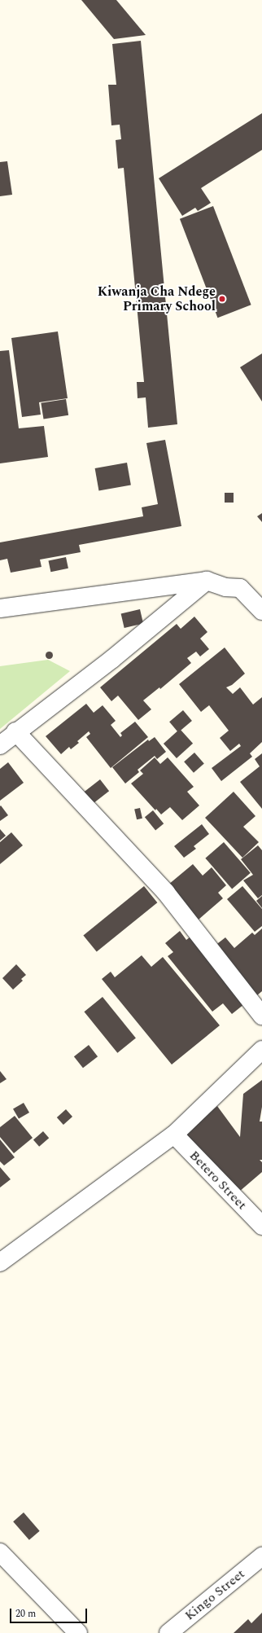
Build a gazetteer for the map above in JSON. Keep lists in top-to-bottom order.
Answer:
{
  "streets": {
    "street": ["Betero Street", "Kingo Street"]
  },
  "places": ["Kiwanja Cha Ndege Primary School"],
  "scale_bar": "20 m"
}
